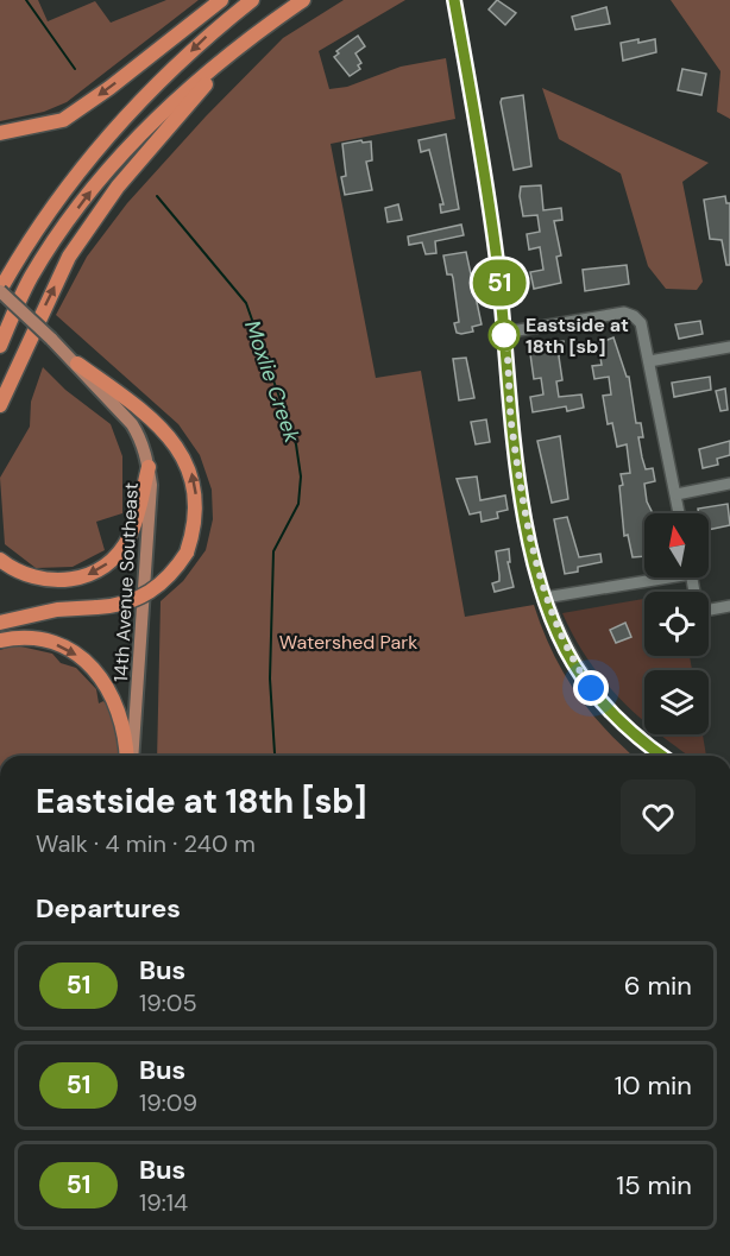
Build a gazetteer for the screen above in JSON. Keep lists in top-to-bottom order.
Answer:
{
  "streets": {
    "main road": ["14th Avenue Southeast"]
  },
  "water": ["Moxlie Creek"],
  "parks": ["Watershed Park"],
  "places": ["Eastside at 18th [sb]"],
  "lines": ["bus line 51"],
  "north": "top",
  "page": {
    "on_map": "51",
    "heading": [
      ["Eastside at 18th [sb]", "Walk · 4 min · 240 m"],
      "Departures"
    ],
    "list": [
      {
        "mark": "51",
        "name": "Bus",
        "note": "19:05",
        "value": "6 min"
      },
      {
        "mark": "51",
        "name": "Bus",
        "note": "19:09",
        "value": "10 min"
      },
      {
        "mark": "51",
        "name": "Bus",
        "note": "19:14",
        "value": "15 min"
      }
    ]
  }
}
